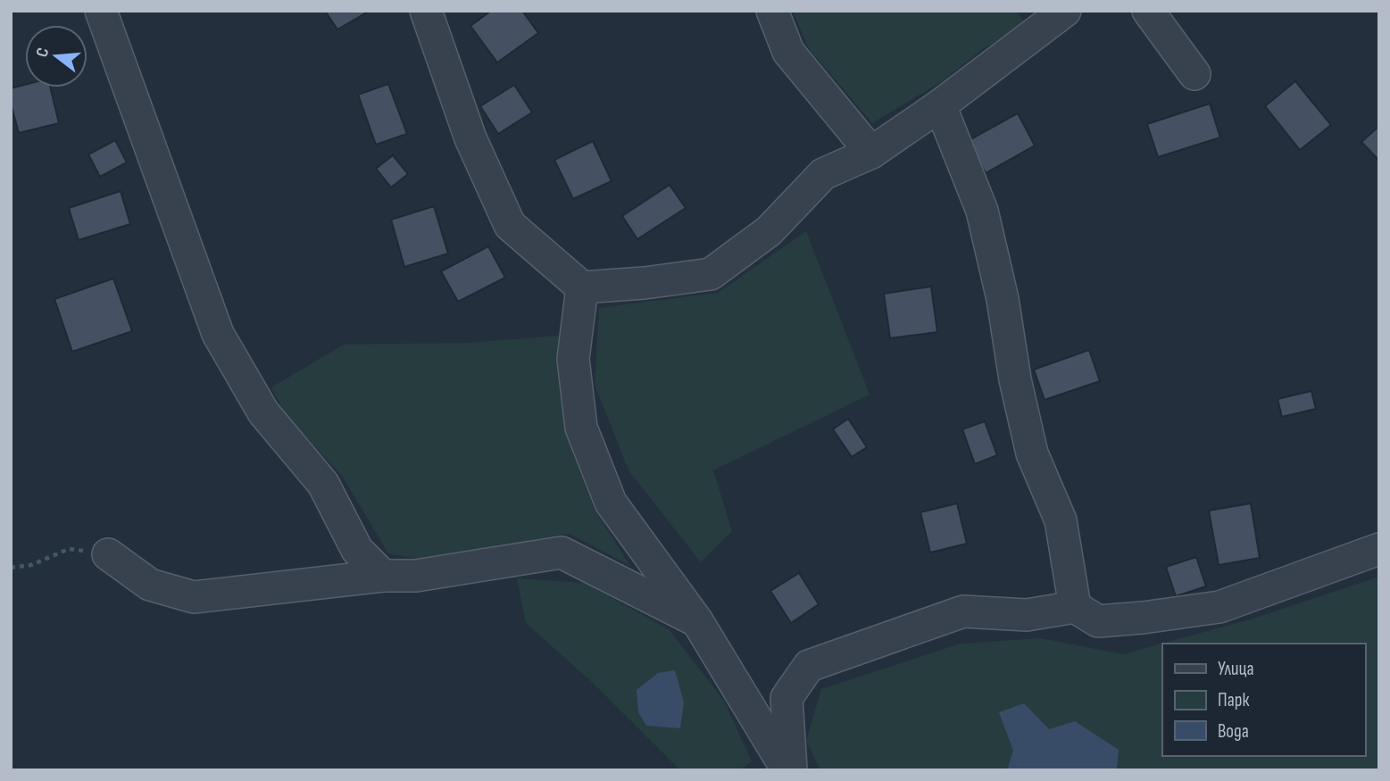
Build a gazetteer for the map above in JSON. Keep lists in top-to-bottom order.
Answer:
{
  "legend": ["Улица", "Парк", "Вода"],
  "north": "left"
}
